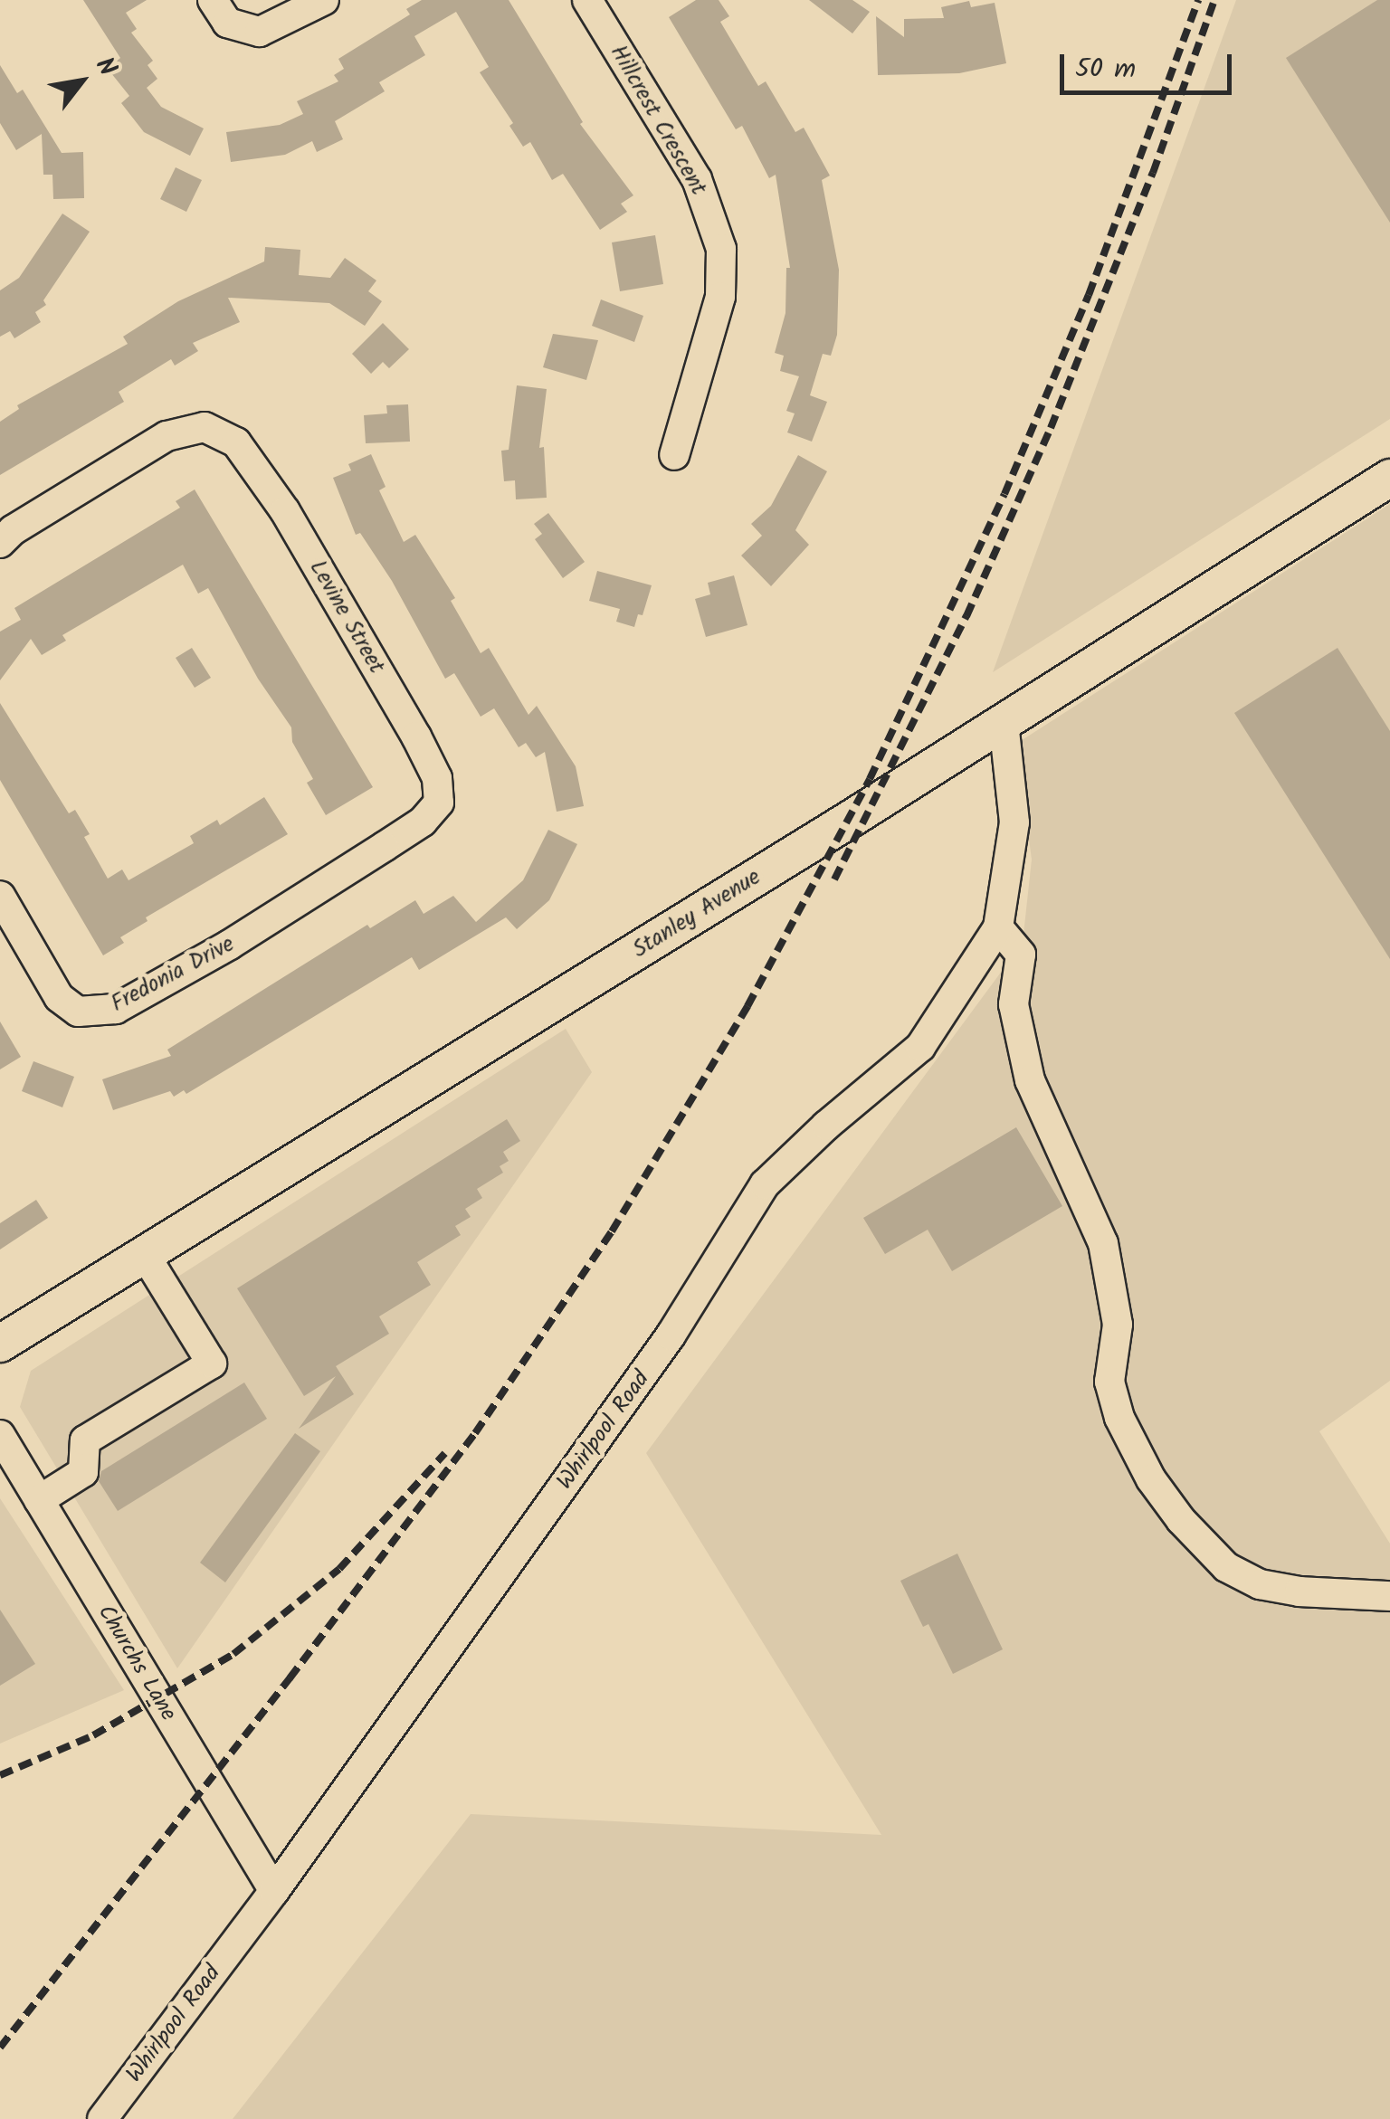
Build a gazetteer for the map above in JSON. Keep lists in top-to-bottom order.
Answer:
{
  "streets": {
    "main road": ["Stanley Avenue"],
    "street": [
      "Hillcrest Crescent",
      "Levine Street",
      "Fredonia Drive",
      "Whirlpool Road",
      "Churchs Lane"
    ]
  },
  "crossings": [
    ["Levine Street", "Fredonia Drive"],
    ["Stanley Avenue", "Whirlpool Road"],
    ["Whirlpool Road", "Churchs Lane"]
  ],
  "scale_bar": "50 m",
  "north": "top right"
}
